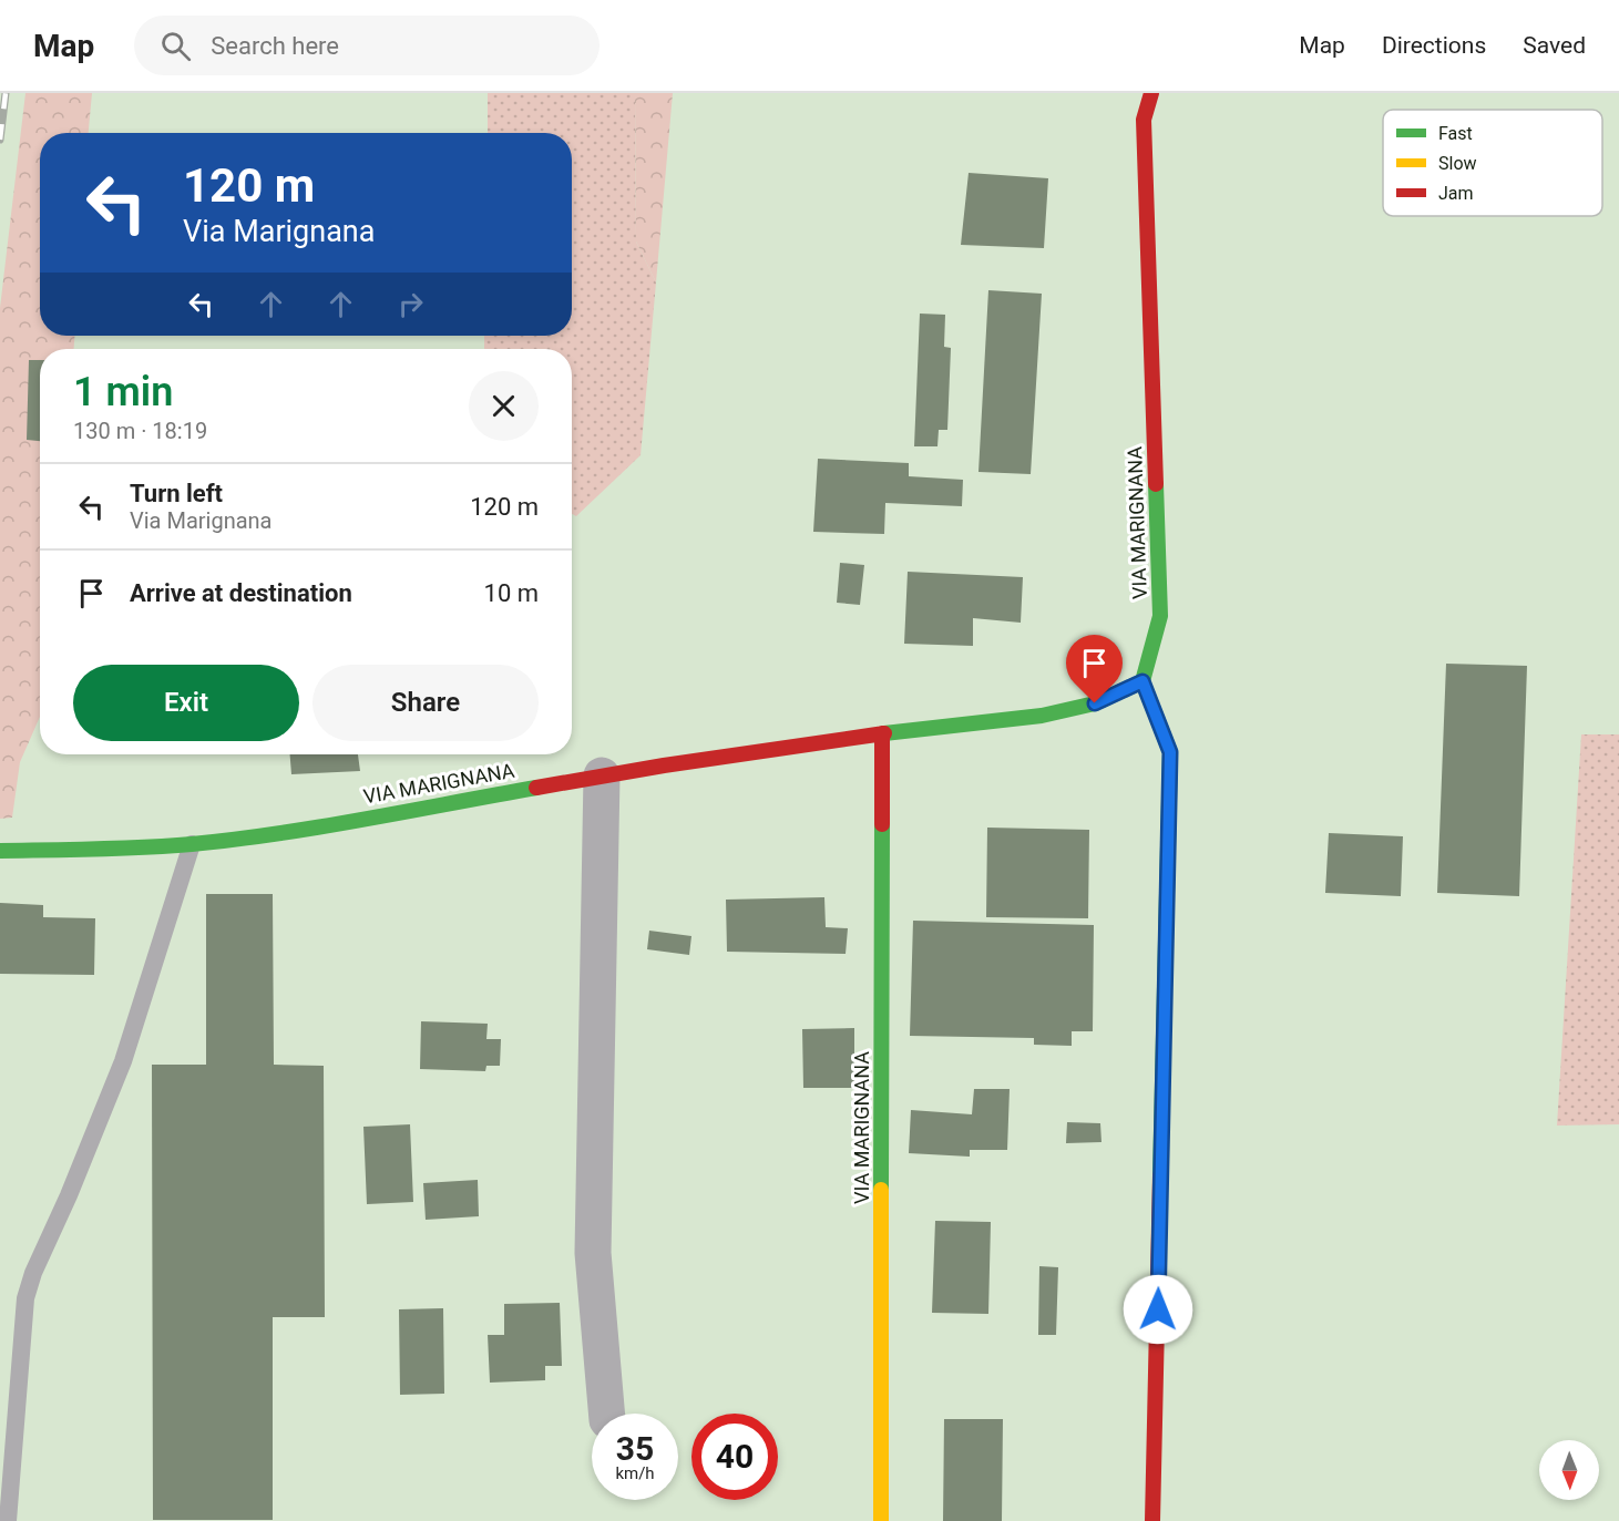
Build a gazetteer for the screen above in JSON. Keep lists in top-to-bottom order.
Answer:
{
  "streets": {
    "street": ["VIA MARIGNANA"]
  },
  "legend": ["Fast", "Slow", "Jam"],
  "north": "bottom",
  "page": {
    "header": "Map",
    "search": "Search here",
    "nav": ["Map", "Directions", "Saved"],
    "turn": ["120 m", "Via Marignana"],
    "heading": ["1 min", "130 m · 18:19"],
    "list": [
      {
        "name": "Turn left",
        "note": "Via Marignana",
        "value": "120 m"
      },
      {
        "name": "Arrive at destination",
        "value": "10 m"
      }
    ],
    "buttons": ["Exit", "Share"],
    "speed": "35 km/h",
    "limit": "40"
  }
}
